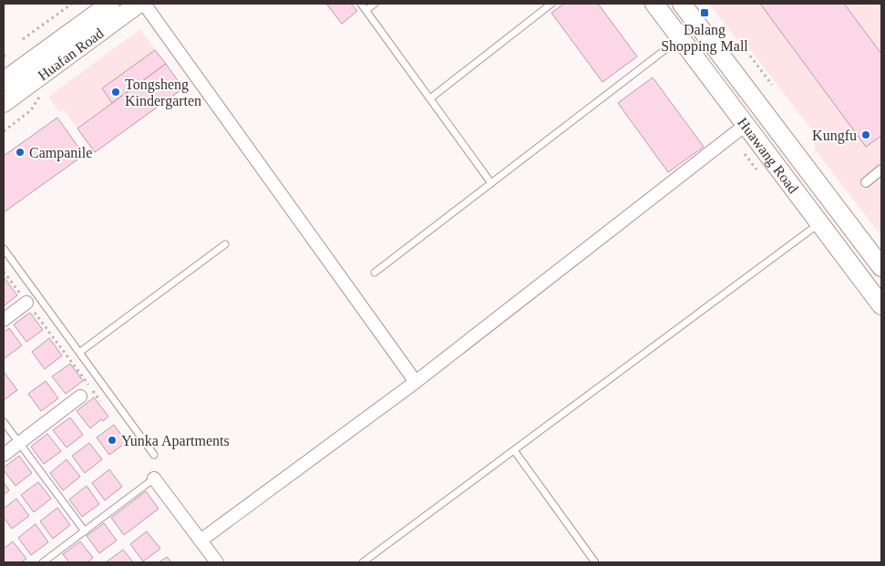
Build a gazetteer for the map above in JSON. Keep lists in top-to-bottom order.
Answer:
{
  "streets": {
    "main road": ["Huafan Road", "Huawang Road"]
  },
  "places": {
    "transit": ["Dalang Shopping Mall"],
    "other": [
      "Tongsheng Kindergarten",
      "Kungfu",
      "Campanile",
      "Yunka Apartments"
    ]
  }
}
